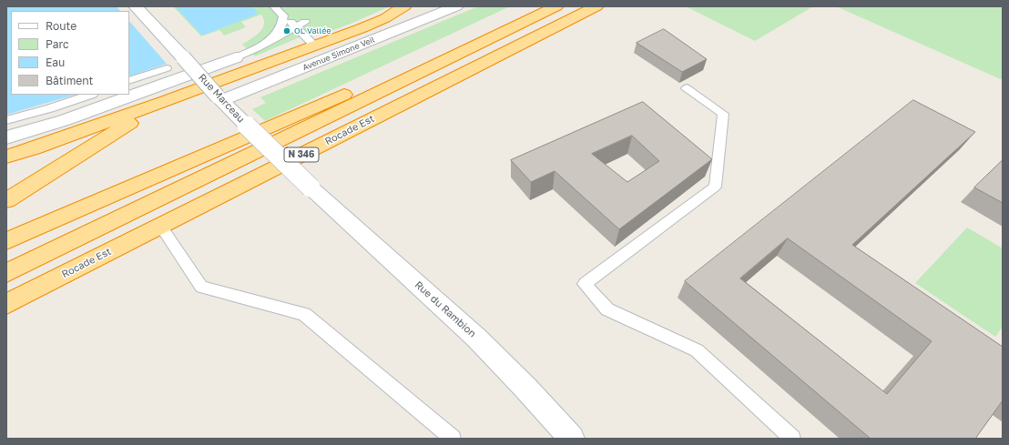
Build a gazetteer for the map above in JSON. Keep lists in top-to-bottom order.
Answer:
{
  "streets": {
    "highway": ["Rocade Est", "N 346"],
    "street": ["Avenue Simone Veil", "Rue Marceau", "Rue du Rambion"]
  },
  "crossings": [
    ["Avenue Simone Veil", "Rue Marceau"],
    ["Rue Marceau", "Rue du Rambion"]
  ],
  "places": ["OL Vallée"],
  "legend": [
    "Route",
    "Parc",
    "Eau",
    "Bâtiment"
  ]
}
